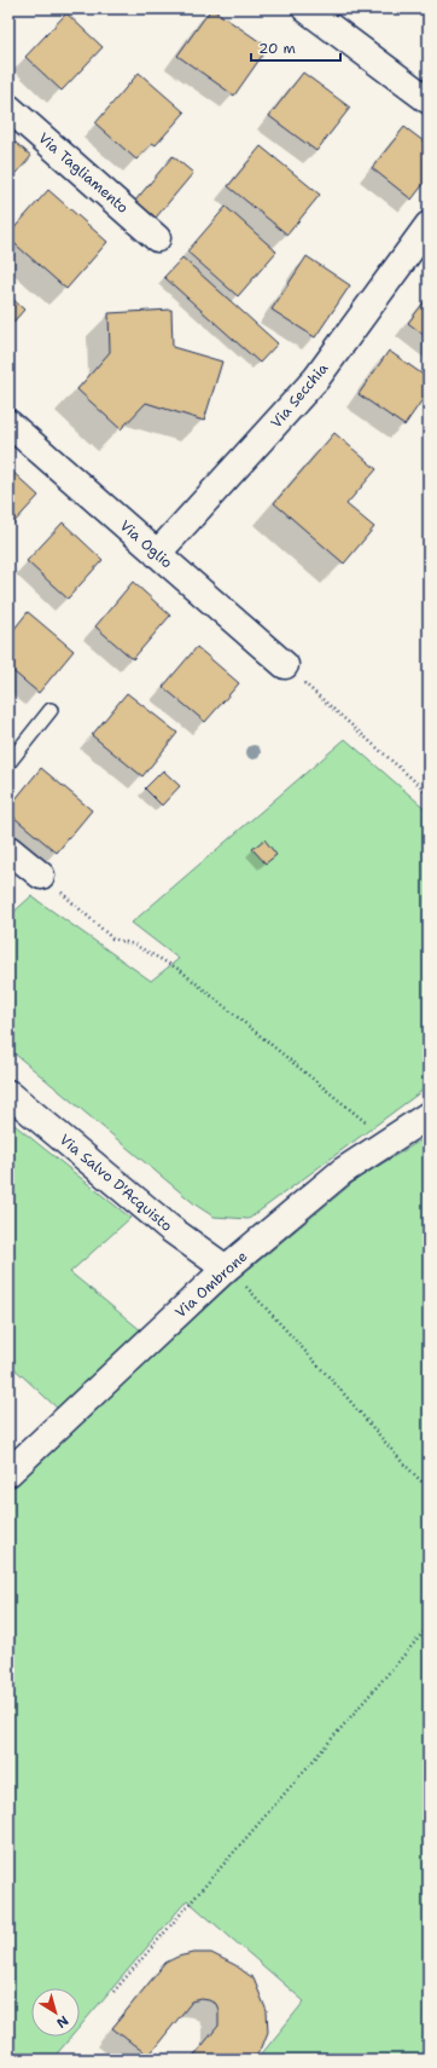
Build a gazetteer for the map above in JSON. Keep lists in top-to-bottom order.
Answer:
{
  "streets": {
    "street": [
      "Via Tagliamento",
      "Via Secchia",
      "Via Oglio",
      "Via Salvo D'Acquisto",
      "Via Ombrone"
    ]
  },
  "crossings": [
    ["Via Secchia", "Via Oglio"],
    ["Via Salvo D'Acquisto", "Via Ombrone"]
  ],
  "scale_bar": "20 m",
  "north": "bottom right"
}
